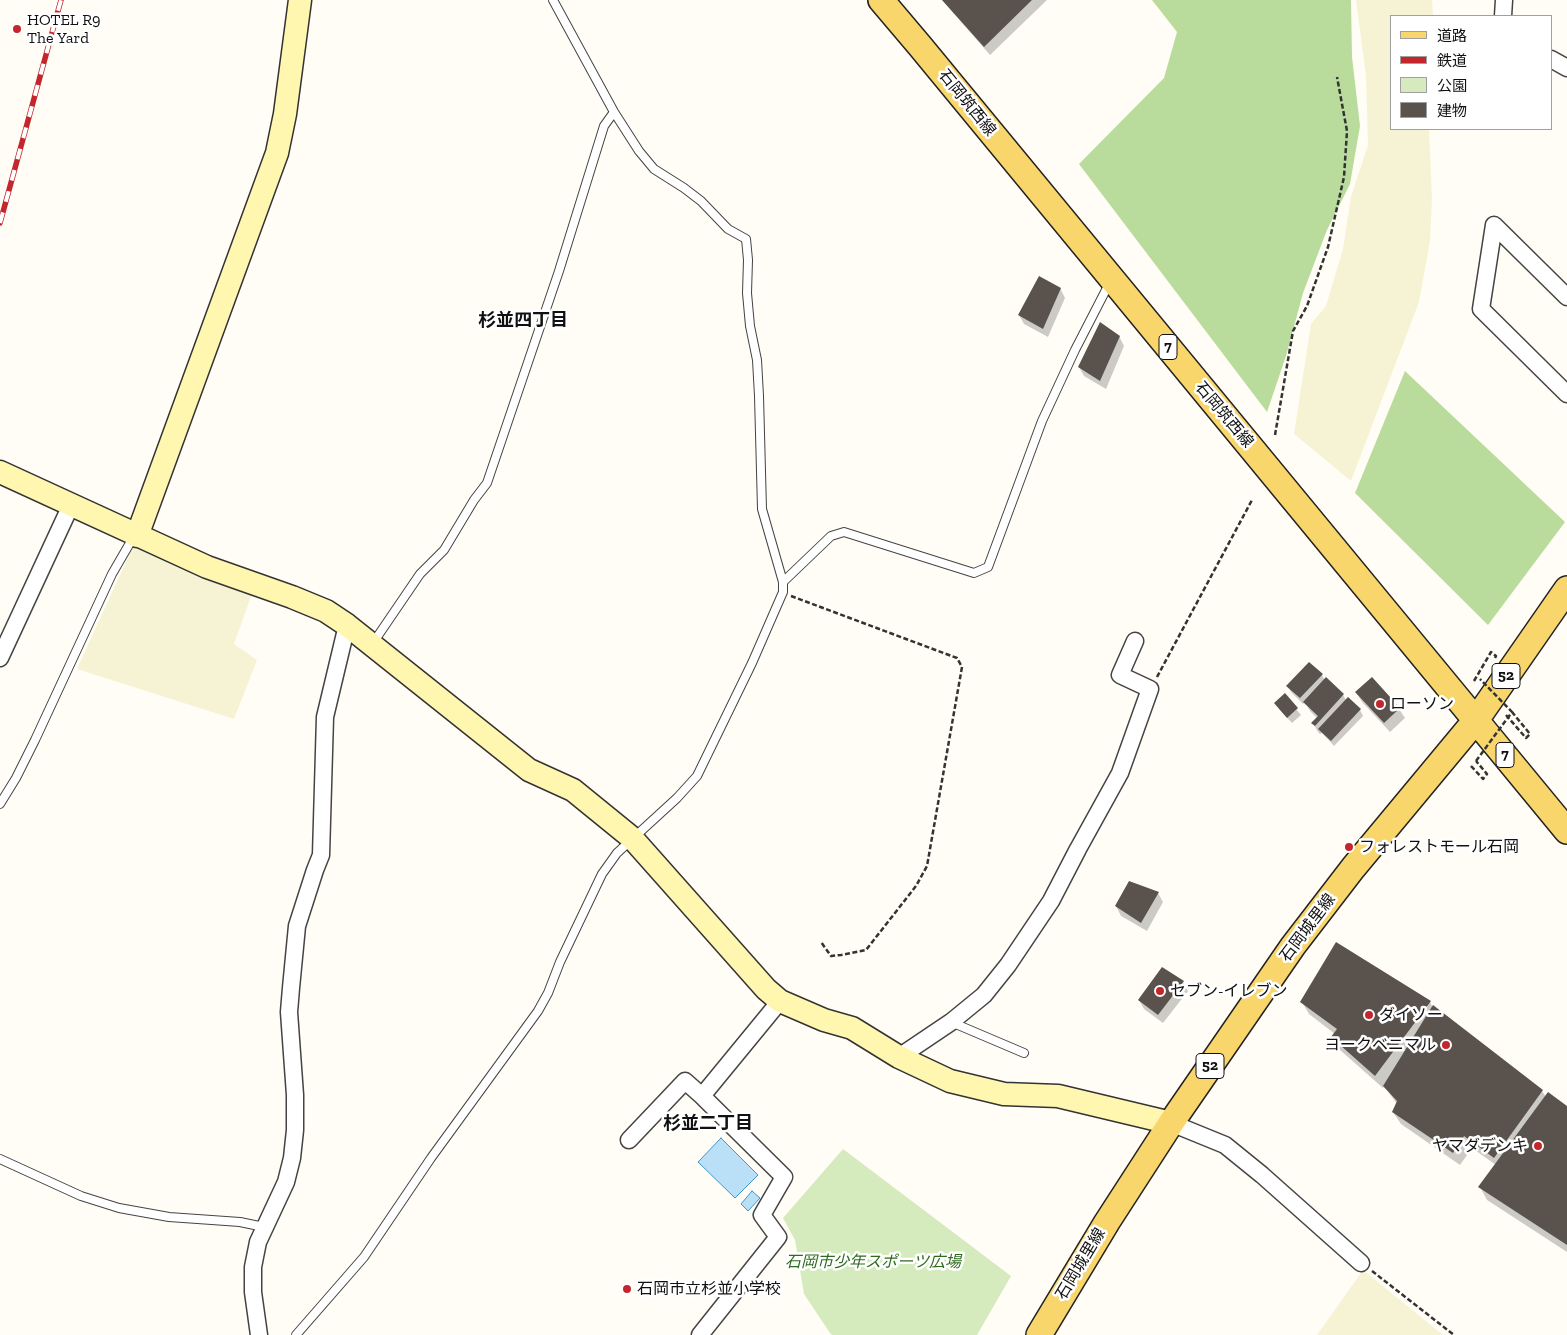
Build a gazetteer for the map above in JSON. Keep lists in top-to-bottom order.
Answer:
{
  "streets": {
    "main road": [
      "石岡筑西線",
      "7",
      "52",
      "石岡城里線"
    ]
  },
  "crossings": [
    ["石岡筑西線", "石岡城里線"]
  ],
  "districts": ["杉並四丁目", "杉並二丁目"],
  "parks": ["石岡市少年スポーツ広場"],
  "places": [
    "HOTEL R9 The Yard",
    "ローソン",
    "フォレストモール石岡",
    "セブン-イレブン",
    "ダイソー",
    "ヨークベニマル",
    "ヤマダデンキ",
    "石岡市立杉並小学校"
  ],
  "legend": [
    "道路",
    "鉄道",
    "公園",
    "建物"
  ]
}
